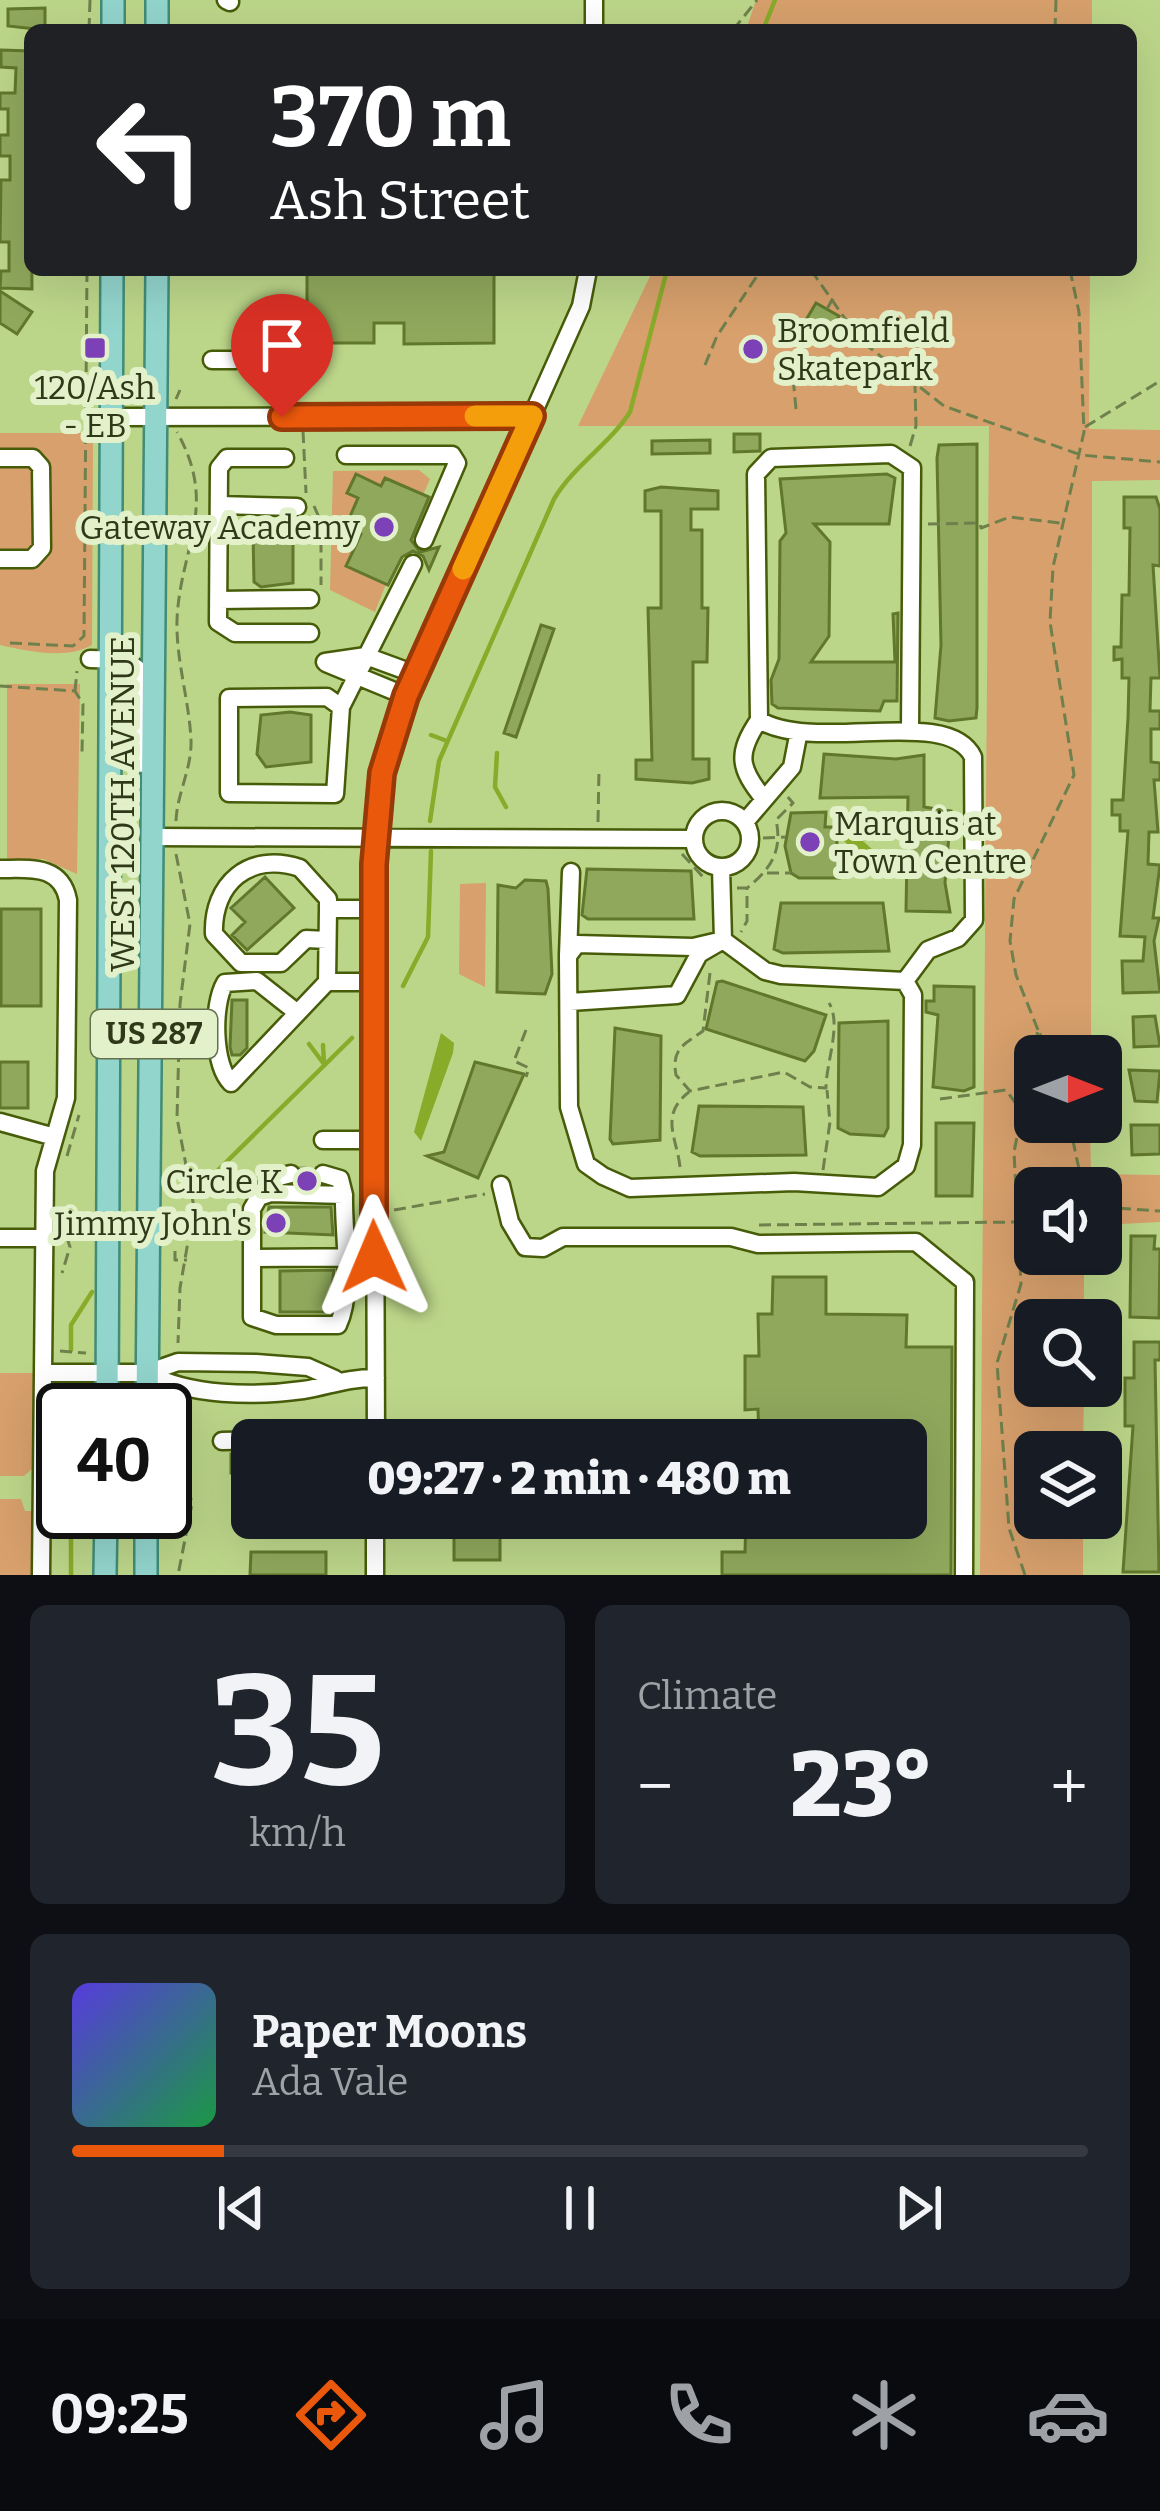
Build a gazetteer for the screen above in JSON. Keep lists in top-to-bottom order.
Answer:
{
  "streets": {
    "main road": ["WEST 120TH AVENUE", "US 287"]
  },
  "places": {
    "transit": ["120/Ash - EB"],
    "other": [
      "Broomfield Skatepark",
      "Gateway Academy",
      "Marquis at Town Centre",
      "Circle K",
      "Jimmy John's"
    ]
  },
  "north": "right",
  "page": {
    "turn": ["370 m", "Ash Street"],
    "limit": "40",
    "trip": "09:27 · 2 min · 480 m",
    "tile": [
      ["35", "km/h"],
      "Climate"
    ],
    "heat": ["−", "23°", "+"],
    "song": ["Paper Moons", "Ada Vale"],
    "tabs": "09:25"
  }
}
